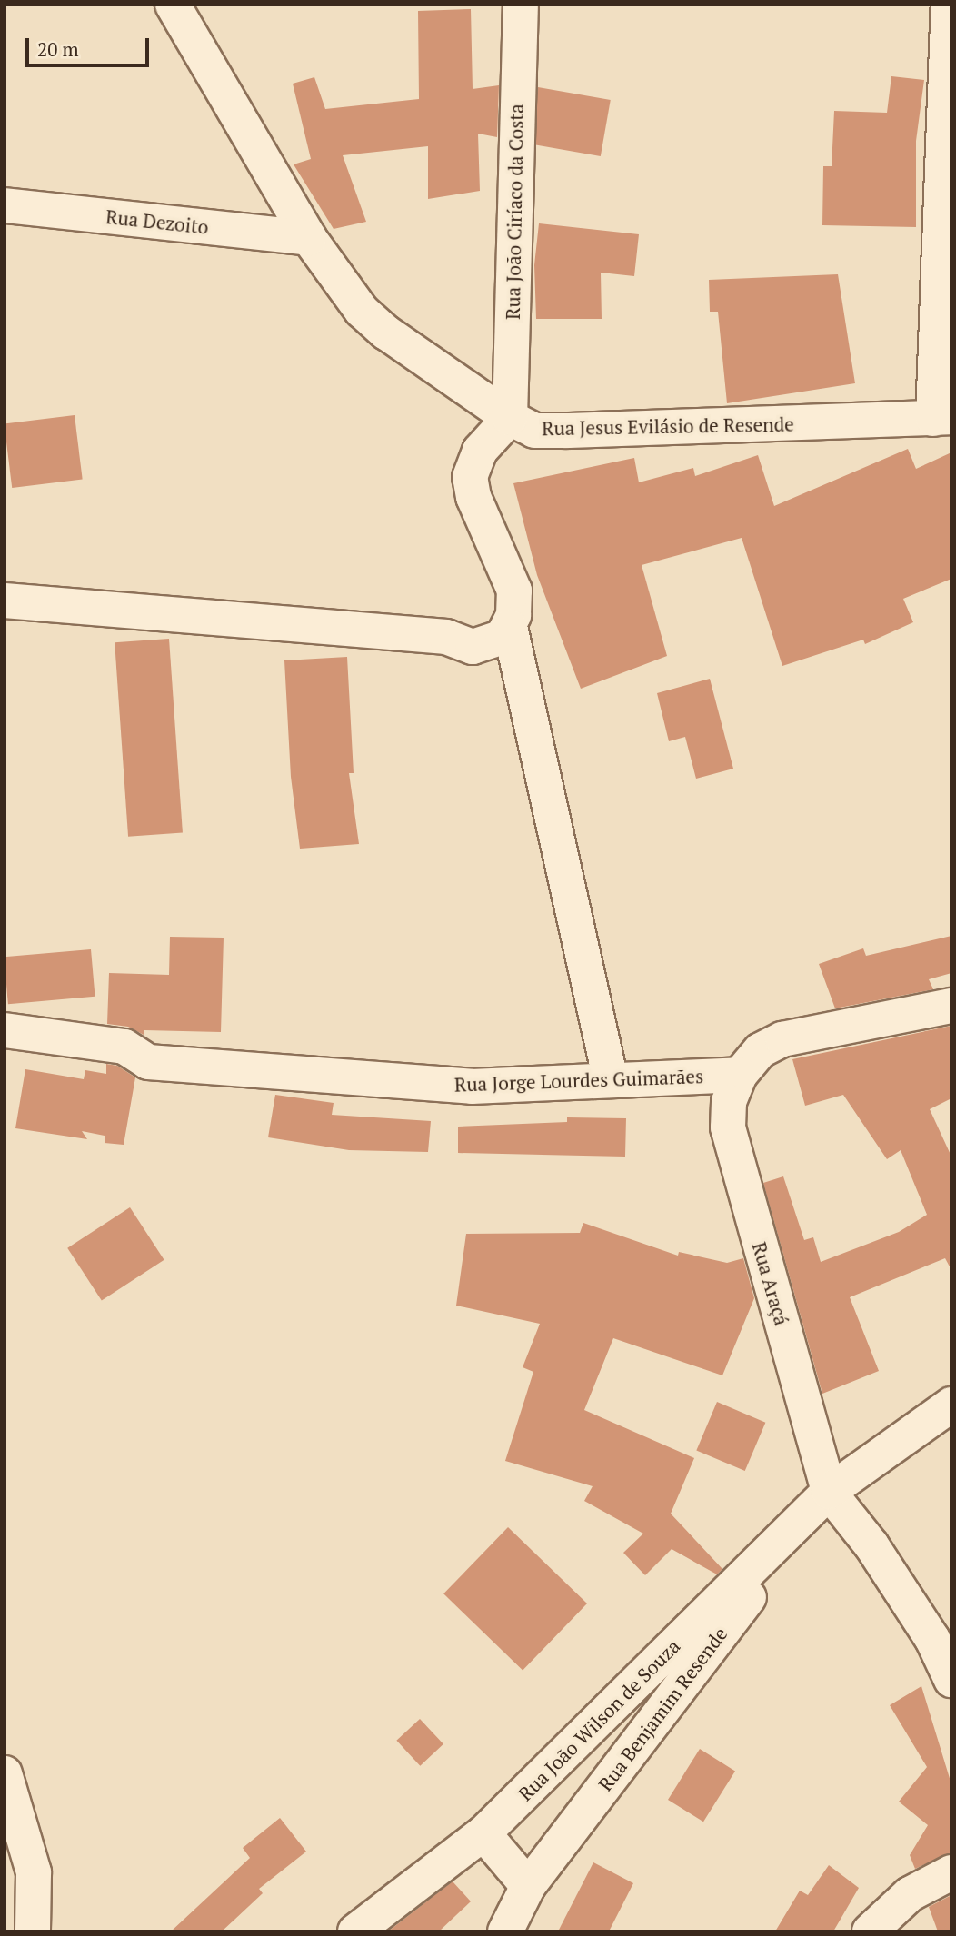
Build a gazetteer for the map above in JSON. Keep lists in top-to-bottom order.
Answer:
{
  "streets": {
    "street": [
      "Rua João Ciríaco da Costa",
      "Rua Dezoito",
      "Rua Jesus Evilásio de Resende",
      "Rua Jorge Lourdes Guimarães",
      "Rua Araçá",
      "Rua Benjamim Resende",
      "Rua João Wilson de Souza"
    ]
  },
  "crossings": [
    ["Rua João Ciríaco da Costa", "Rua Jesus Evilásio de Resende"],
    ["Rua Dezoito", "Rua Jesus Evilásio de Resende"],
    ["Rua Jorge Lourdes Guimarães", "Rua Araçá"],
    ["Rua Araçá", "Rua Benjamim Resende"],
    ["Rua Araçá", "Rua João Wilson de Souza"],
    ["Rua Benjamim Resende", "Rua João Wilson de Souza"]
  ],
  "scale_bar": "20 m"
}
